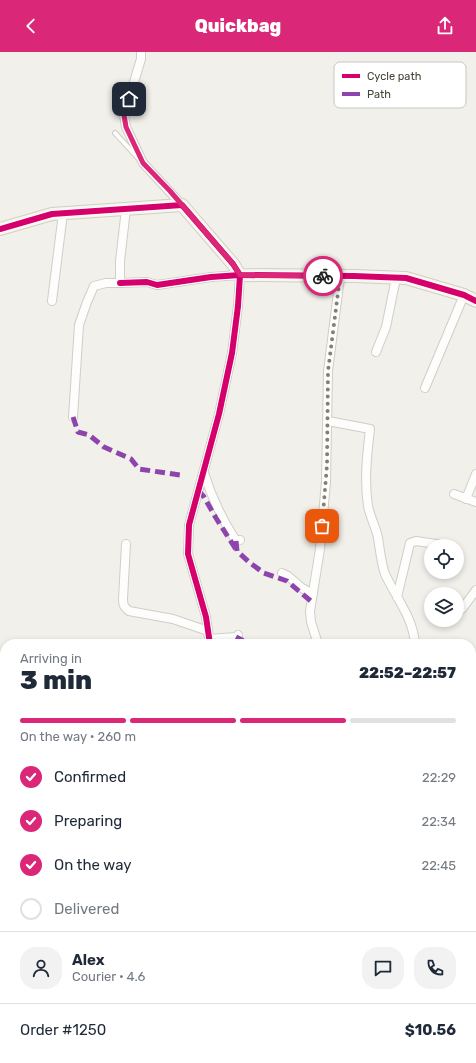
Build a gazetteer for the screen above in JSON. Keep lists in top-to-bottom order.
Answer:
{
  "legend": ["Cycle path", "Path"],
  "page": {
    "header": "Quickbag",
    "heading": ["3 min", "Arriving in", "22:52–22:57"],
    "panel": [
      "Alex",
      "Courier · 4.6",
      "Order #1250",
      "$10.56"
    ],
    "bar": "On the way · 260 m",
    "list": [
      ["Confirmed", "22:29"],
      ["Preparing", "22:34"],
      ["On the way", "22:45"],
      "Delivered"
    ]
  }
}
